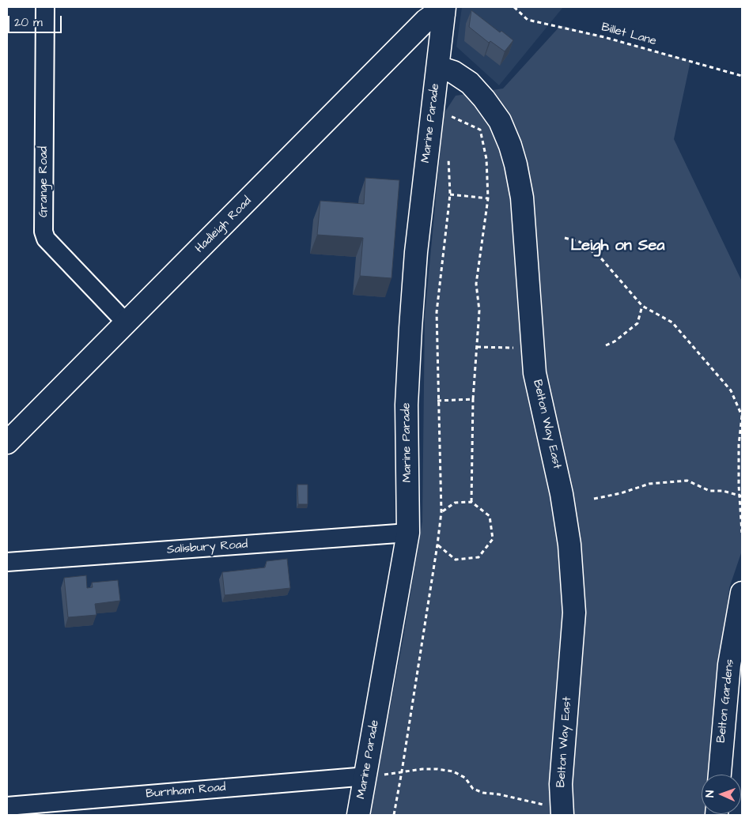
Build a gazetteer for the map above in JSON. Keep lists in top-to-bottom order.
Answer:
{
  "streets": {
    "street": [
      "Marine Parade",
      "Grange Road",
      "Hadleigh Road",
      "Belton Way East",
      "Salisbury Road",
      "Belton Gardens",
      "Burnham Road"
    ],
    "path": ["Billet Lane"]
  },
  "crossings": [
    ["Marine Parade", "Hadleigh Road"],
    ["Marine Parade", "Belton Way East"],
    ["Marine Parade", "Salisbury Road"],
    ["Marine Parade", "Burnham Road"],
    ["Grange Road", "Hadleigh Road"]
  ],
  "districts": ["Leigh on Sea"],
  "scale_bar": "20 m",
  "north": "left"
}
